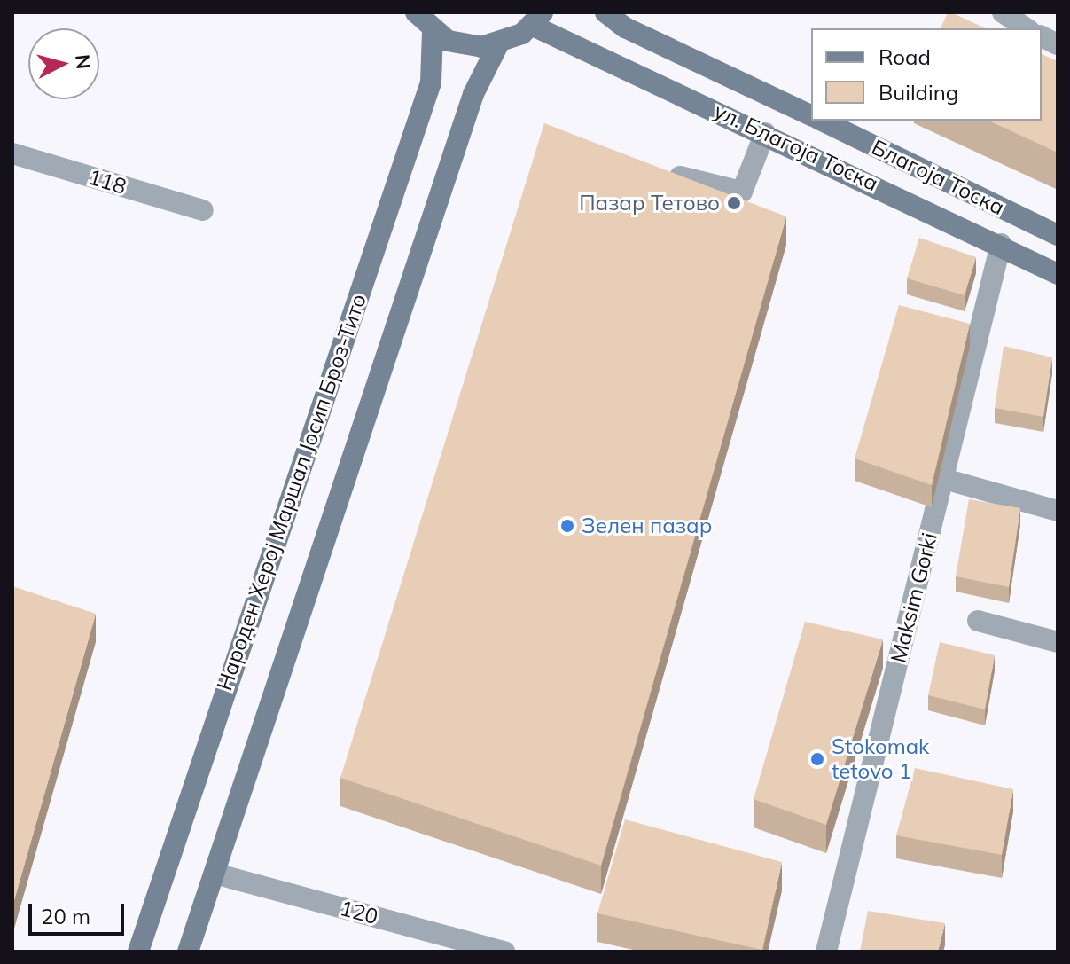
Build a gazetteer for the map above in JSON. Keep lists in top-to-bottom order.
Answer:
{
  "streets": {
    "main road": ["ул. Благоја Тоска", "Благоја Тоска", "Народен Херој Маршал Јосип Броз-Тито"],
    "street": ["118", "Maksim Gorki", "120"]
  },
  "crossings": [
    ["ул. Благоја Тоска", "Maksim Gorki"],
    ["Народен Херој Маршал Јосип Броз-Тито", "120"]
  ],
  "places": ["Пазар Тетово", "Зелен пазар", "Stokomak tetovo 1"],
  "legend": ["Road", "Building"],
  "scale_bar": "20 m",
  "north": "right"
}
